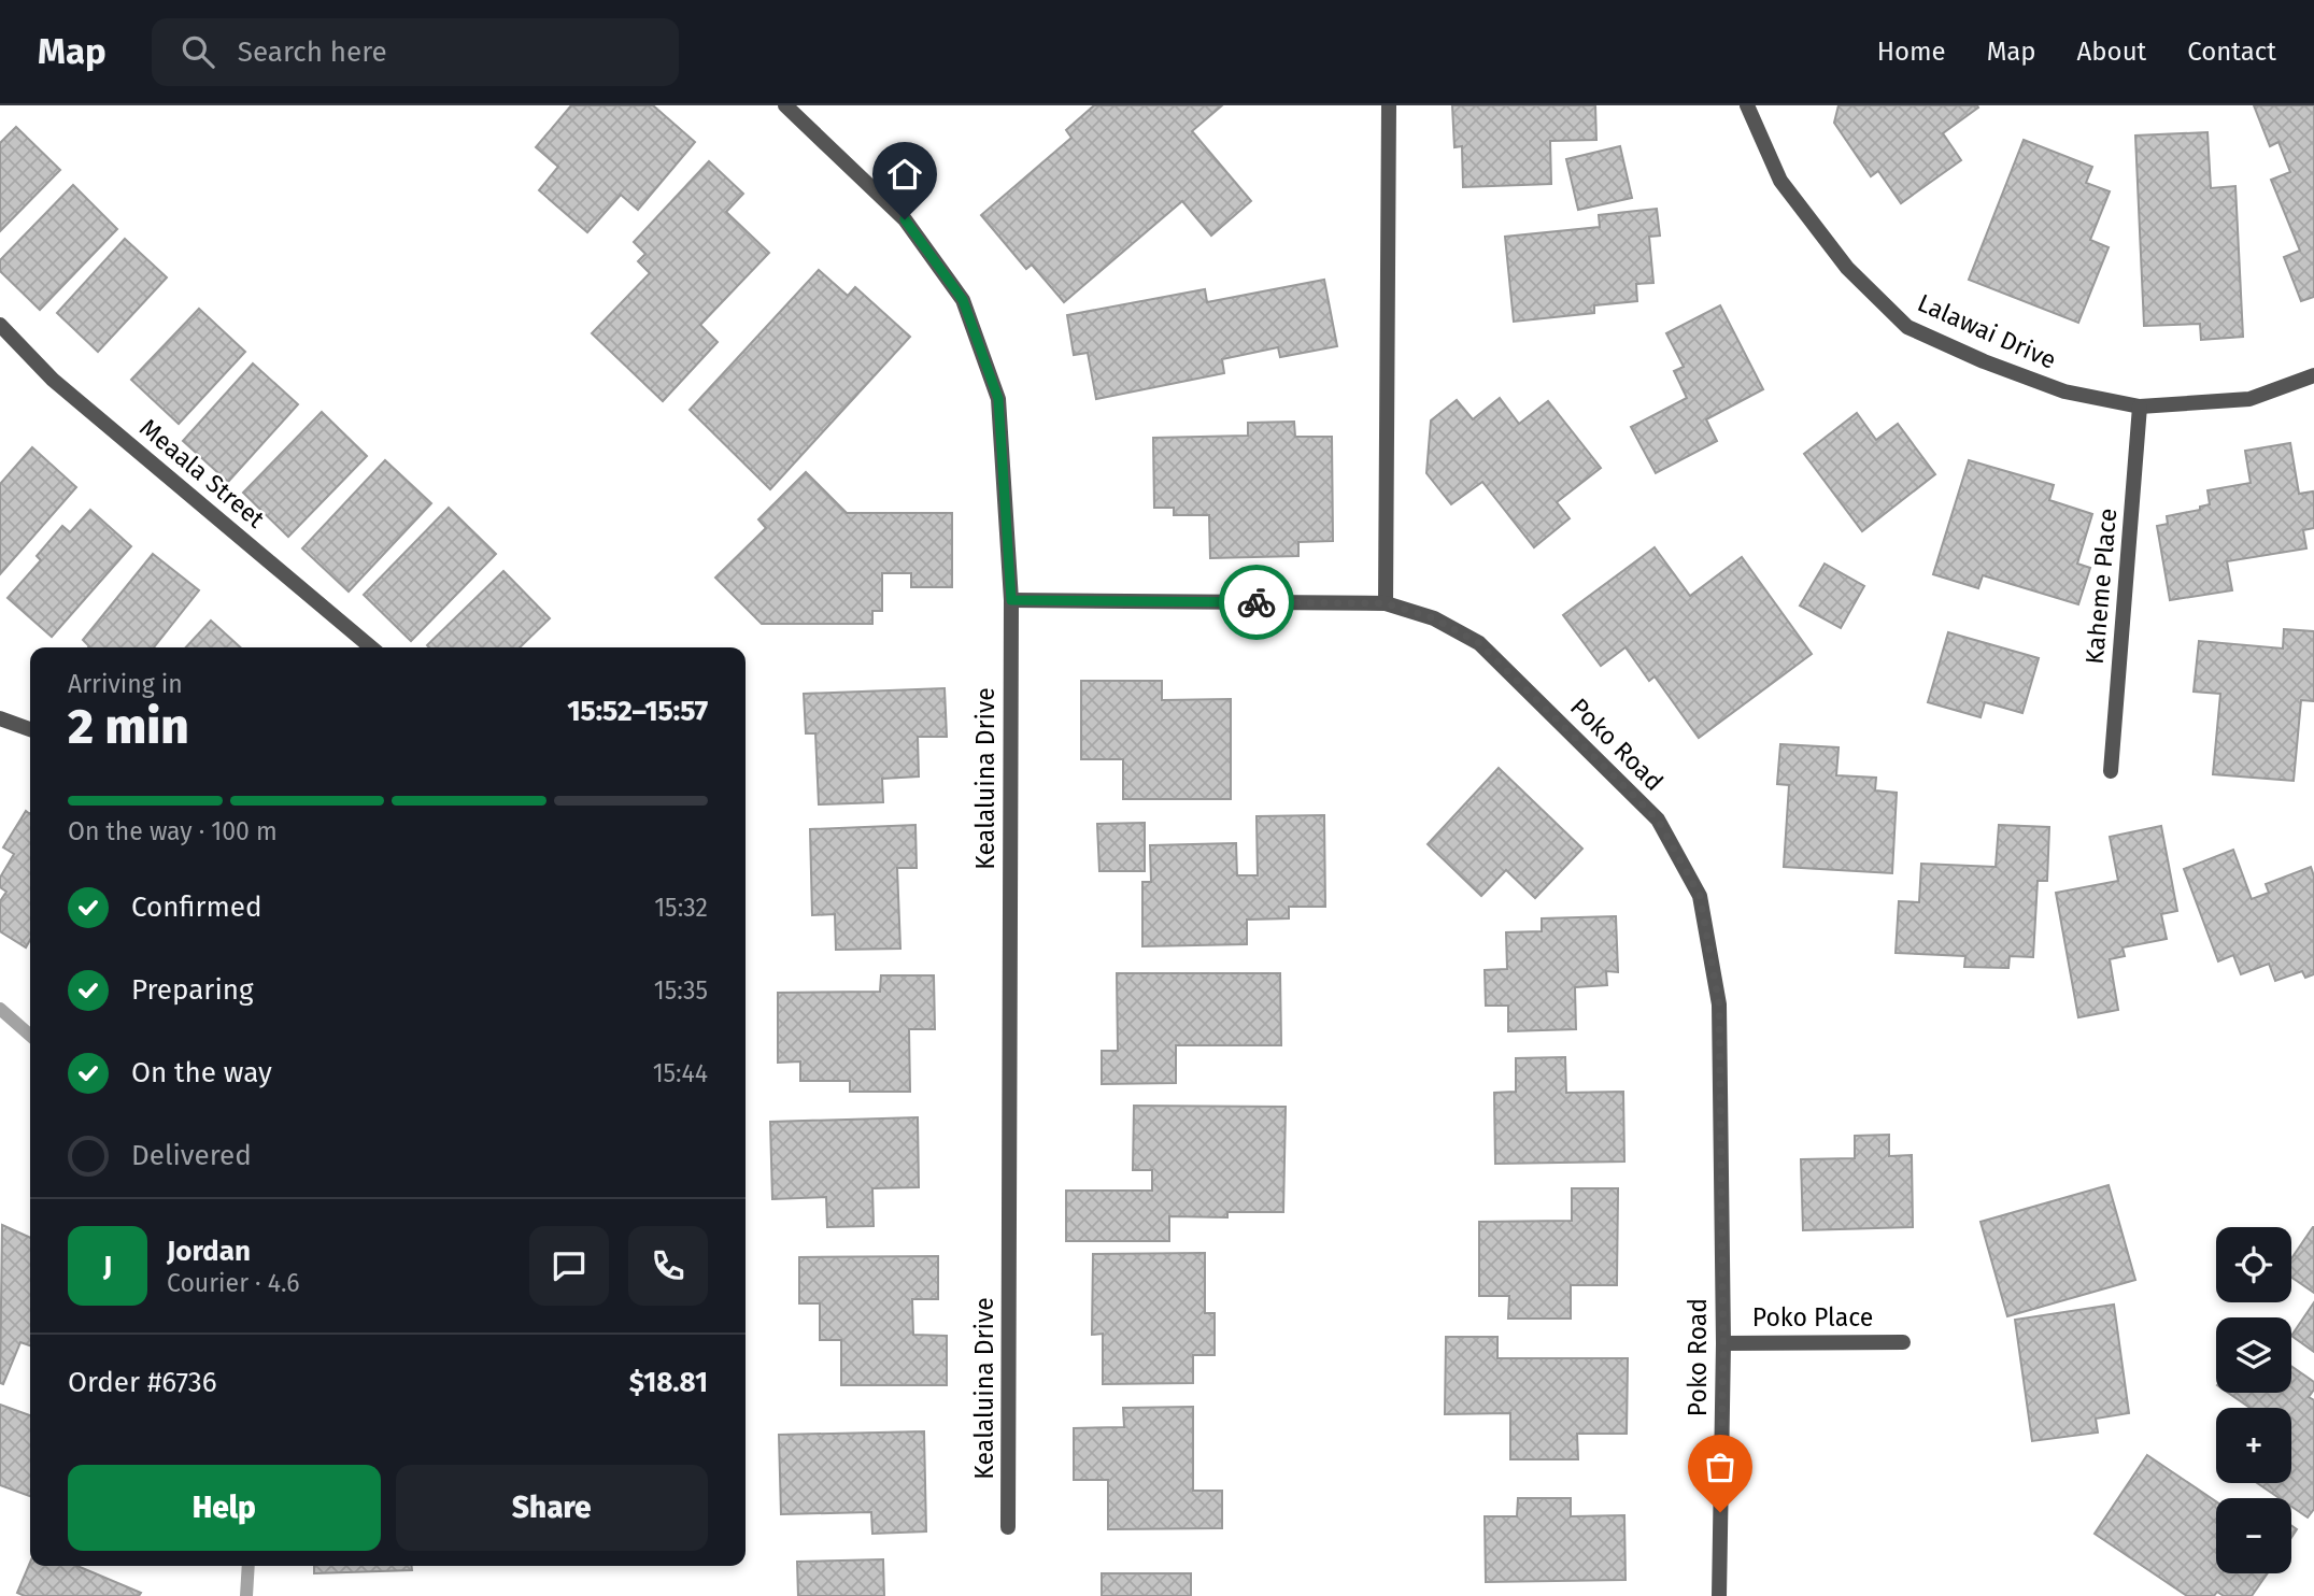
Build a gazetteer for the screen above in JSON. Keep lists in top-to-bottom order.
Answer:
{
  "streets": {
    "street": [
      "Lalawai Drive",
      "Meaala Street",
      "Kaheme Place",
      "Poko Road",
      "Kealaluina Drive",
      "Poko Place"
    ]
  },
  "crossings": [
    ["Lalawai Drive", "Kaheme Place"],
    ["Poko Road", "Kealaluina Drive"],
    ["Poko Road", "Poko Place"]
  ],
  "page": {
    "header": "Map",
    "search": "Search here",
    "nav": [
      "Home",
      "Map",
      "About",
      "Contact"
    ],
    "heading": ["2 min", "Arriving in", "15:52–15:57"],
    "panel": [
      "Jordan",
      "Courier · 4.6",
      "Order #6736",
      "$18.81"
    ],
    "bar": "On the way · 100 m",
    "list": [
      ["Confirmed", "15:32"],
      ["Preparing", "15:35"],
      ["On the way", "15:44"],
      "Delivered"
    ],
    "round": "J",
    "map_buttons": ["+", "−"],
    "buttons": ["Help", "Share"]
  }
}
